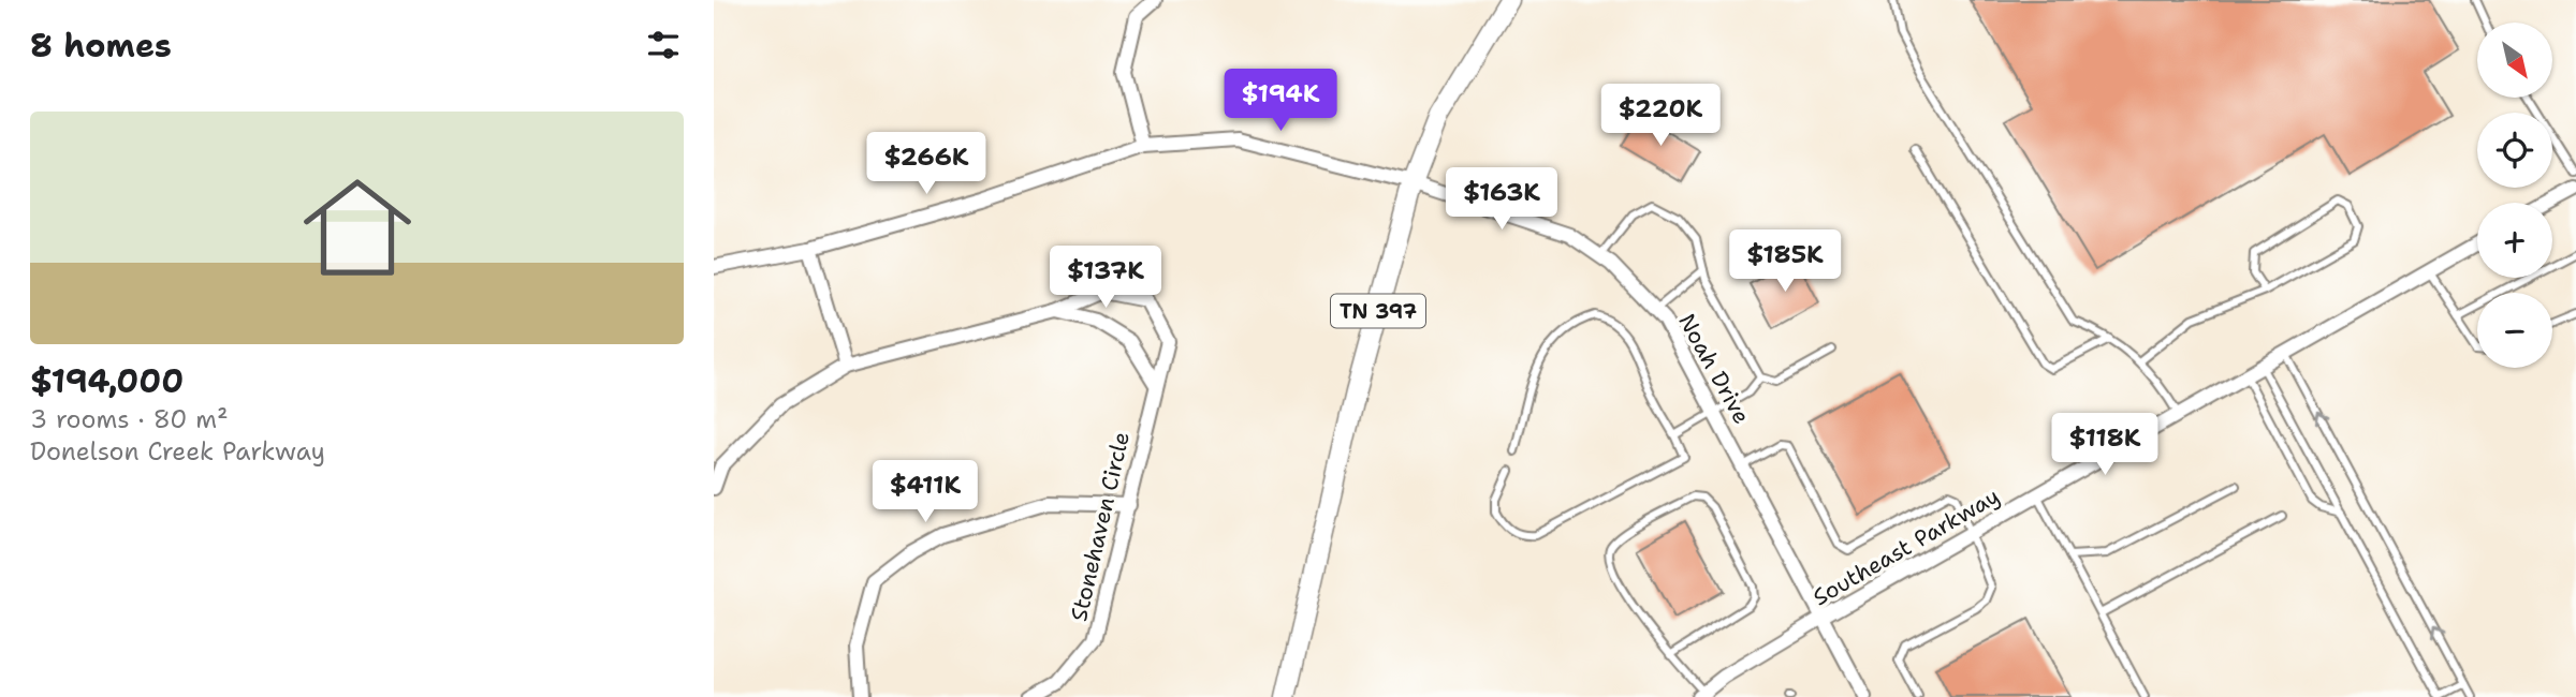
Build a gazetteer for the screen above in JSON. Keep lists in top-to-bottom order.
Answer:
{
  "streets": {
    "main road": ["TN 397"],
    "street": ["Noah Drive", "Stonehaven Circle", "Southeast Parkway"]
  },
  "crossings": [
    ["TN 397", "Noah Drive"],
    ["Noah Drive", "Southeast Parkway"]
  ],
  "north": "bottom right",
  "page": {
    "heading": "8 homes",
    "map_buttons": ["+", "−"],
    "price": [
      "$194K",
      "$220K",
      "$266K",
      "$163K",
      "$185K",
      "$137K",
      "$118K",
      "$411K"
    ],
    "list": [
      {
        "name": "$194,000",
        "note": "3 rooms · 80 m² · Donelson Creek Parkway"
      }
    ]
  }
}
